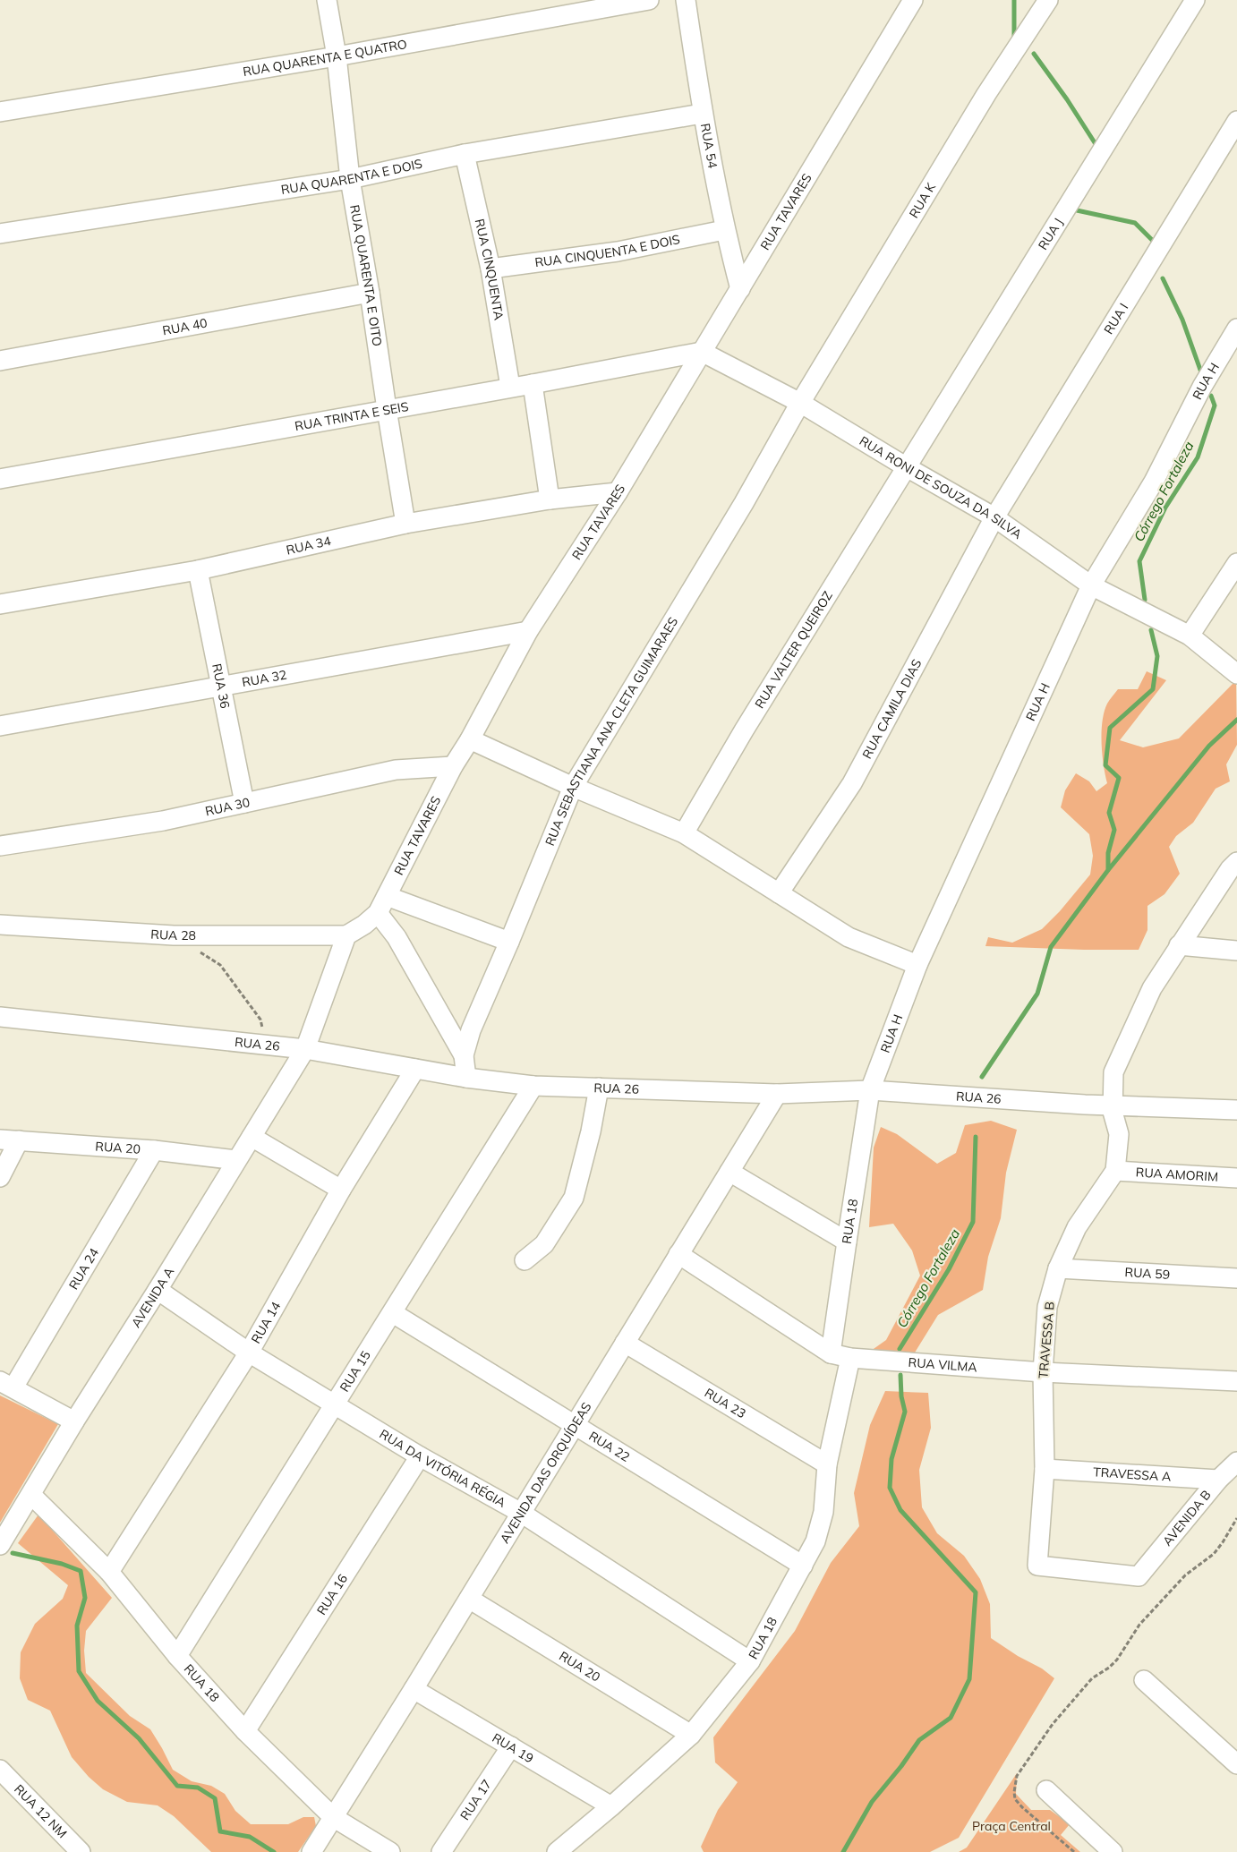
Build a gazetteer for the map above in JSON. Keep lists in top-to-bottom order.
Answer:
{
  "streets": {
    "street": [
      "RUA QUARENTA E QUATRO",
      "RUA 54",
      "RUA QUARENTA E DOIS",
      "RUA K",
      "RUA TAVARES",
      "RUA J",
      "RUA CINQUENTA E DOIS",
      "RUA CINQUENTA",
      "RUA QUARENTA E OITO",
      "RUA I",
      "RUA 40",
      "RUA H",
      "RUA TRINTA E SEIS",
      "RUA RONI DE SOUZA DA SILVA",
      "RUA 34",
      "RUA VALTER QUEIROZ",
      "RUA 32",
      "RUA 36",
      "RUA CAMILA DIAS",
      "RUA SEBASTIANA ANA CLETA GUIMARAES",
      "RUA 30",
      "RUA 28",
      "RUA 26",
      "RUA 20",
      "RUA AMORIM",
      "RUA 18",
      "RUA 24",
      "RUA 59",
      "AVENIDA A",
      "RUA 14",
      "TRAVESSA B",
      "RUA VILMA",
      "RUA 15",
      "RUA 23",
      "RUA 22",
      "RUA DA VITÓRIA RÉGIA",
      "AVENIDA DAS ORQUÍDEAS",
      "TRAVESSA A",
      "AVENIDA B",
      "RUA 16",
      "RUA 19",
      "RUA 17",
      "RUA 12 NM"
    ]
  },
  "crossings": [
    ["RUA QUARENTA E QUATRO", "RUA QUARENTA E OITO"],
    ["RUA 54", "RUA QUARENTA E DOIS"],
    ["RUA 54", "RUA TAVARES"],
    ["RUA 54", "RUA CINQUENTA E DOIS"],
    ["RUA QUARENTA E DOIS", "RUA CINQUENTA"],
    ["RUA QUARENTA E DOIS", "RUA QUARENTA E OITO"],
    ["RUA K", "RUA RONI DE SOUZA DA SILVA"],
    ["RUA K", "RUA SEBASTIANA ANA CLETA GUIMARAES"],
    ["RUA TAVARES", "RUA TRINTA E SEIS"],
    ["RUA TAVARES", "RUA RONI DE SOUZA DA SILVA"],
    ["RUA TAVARES", "RUA 34"],
    ["RUA TAVARES", "RUA 32"],
    ["RUA TAVARES", "RUA 30"],
    ["RUA TAVARES", "RUA 28"],
    ["RUA J", "RUA RONI DE SOUZA DA SILVA"],
    ["RUA J", "RUA VALTER QUEIROZ"],
    ["RUA CINQUENTA E DOIS", "RUA CINQUENTA"],
    ["RUA CINQUENTA", "RUA TRINTA E SEIS"],
    ["RUA QUARENTA E OITO", "RUA 40"],
    ["RUA QUARENTA E OITO", "RUA TRINTA E SEIS"],
    ["RUA QUARENTA E OITO", "RUA 34"],
    ["RUA I", "RUA RONI DE SOUZA DA SILVA"],
    ["RUA I", "RUA CAMILA DIAS"],
    ["RUA H", "RUA RONI DE SOUZA DA SILVA"],
    ["RUA H", "RUA 26"],
    ["RUA H", "RUA 18"],
    ["RUA TRINTA E SEIS", "RUA RONI DE SOUZA DA SILVA"],
    ["RUA RONI DE SOUZA DA SILVA", "RUA VALTER QUEIROZ"],
    ["RUA RONI DE SOUZA DA SILVA", "RUA CAMILA DIAS"],
    ["RUA RONI DE SOUZA DA SILVA", "RUA SEBASTIANA ANA CLETA GUIMARAES"],
    ["RUA 34", "RUA 36"],
    ["RUA 32", "RUA 36"],
    ["RUA 36", "RUA 30"],
    ["RUA SEBASTIANA ANA CLETA GUIMARAES", "RUA 26"],
    ["RUA 26", "RUA 18"],
    ["RUA 26", "AVENIDA A"],
    ["RUA 26", "RUA 14"],
    ["RUA 26", "TRAVESSA B"],
    ["RUA 26", "RUA 15"],
    ["RUA 26", "AVENIDA DAS ORQUÍDEAS"],
    ["RUA 20", "RUA 18"],
    ["RUA 20", "RUA 24"],
    ["RUA 20", "AVENIDA A"],
    ["RUA 20", "AVENIDA DAS ORQUÍDEAS"],
    ["RUA AMORIM", "TRAVESSA B"],
    ["RUA 18", "AVENIDA A"],
    ["RUA 18", "RUA 14"],
    ["RUA 18", "RUA VILMA"],
    ["RUA 18", "RUA 15"],
    ["RUA 18", "RUA 23"],
    ["RUA 18", "RUA 22"],
    ["RUA 18", "RUA DA VITÓRIA RÉGIA"],
    ["RUA 18", "AVENIDA DAS ORQUÍDEAS"],
    ["RUA 18", "RUA 16"],
    ["RUA 18", "RUA 19"],
    ["RUA 59", "TRAVESSA B"],
    ["AVENIDA A", "RUA DA VITÓRIA RÉGIA"],
    ["RUA 14", "RUA DA VITÓRIA RÉGIA"],
    ["TRAVESSA B", "RUA VILMA"],
    ["TRAVESSA B", "TRAVESSA A"],
    ["TRAVESSA B", "AVENIDA B"],
    ["RUA VILMA", "AVENIDA DAS ORQUÍDEAS"],
    ["RUA 15", "RUA 22"],
    ["RUA 15", "RUA DA VITÓRIA RÉGIA"],
    ["RUA 23", "AVENIDA DAS ORQUÍDEAS"],
    ["RUA 22", "AVENIDA DAS ORQUÍDEAS"],
    ["RUA DA VITÓRIA RÉGIA", "AVENIDA DAS ORQUÍDEAS"],
    ["RUA DA VITÓRIA RÉGIA", "RUA 16"],
    ["AVENIDA DAS ORQUÍDEAS", "RUA 19"],
    ["TRAVESSA A", "AVENIDA B"],
    ["RUA 19", "RUA 17"]
  ],
  "water": ["Córrego Fortaleza"],
  "parks": ["Praça Central"]
}
